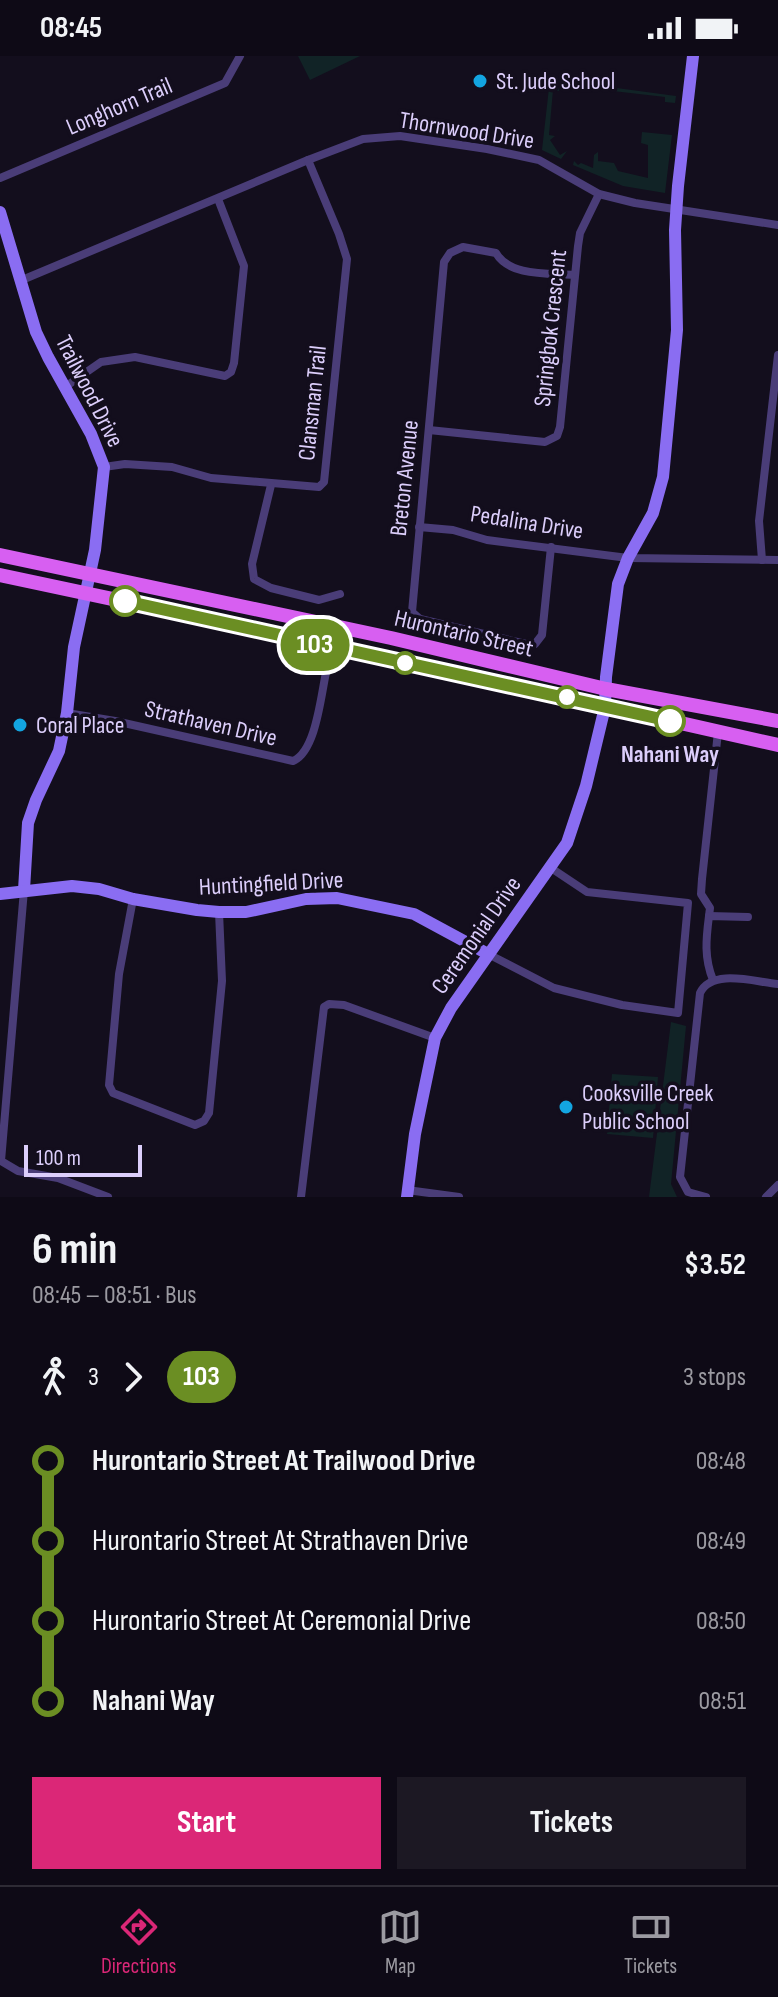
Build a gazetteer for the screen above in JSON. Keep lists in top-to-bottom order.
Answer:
{
  "streets": {
    "main road": ["Hurontario Street"],
    "street": [
      "Longhorn Trail",
      "Thornwood Drive",
      "Springbok Crescent",
      "Trailwood Drive",
      "Clansman Trail",
      "Breton Avenue",
      "Pedalina Drive",
      "Strathaven Drive",
      "Huntingfield Drive",
      "Ceremonial Drive"
    ]
  },
  "crossings": [
    ["Thornwood Drive", "Springbok Crescent"],
    ["Thornwood Drive", "Trailwood Drive"],
    ["Thornwood Drive", "Clansman Trail"],
    ["Springbok Crescent", "Breton Avenue"],
    ["Trailwood Drive", "Clansman Trail"],
    ["Trailwood Drive", "Hurontario Street"],
    ["Trailwood Drive", "Strathaven Drive"],
    ["Trailwood Drive", "Huntingfield Drive"],
    ["Breton Avenue", "Pedalina Drive"],
    ["Hurontario Street", "Ceremonial Drive"],
    ["Huntingfield Drive", "Ceremonial Drive"]
  ],
  "places": [
    "St. Jude School",
    "Nahani Way",
    "Coral Place",
    "Cooksville Creek Public School"
  ],
  "lines": ["bus line 103"],
  "scale_bar": "100 m",
  "page": {
    "status": "08:45",
    "on_map": "103",
    "scale": "100 m",
    "heading": ["6 min", "08:45 – 08:51 · Bus", "$3.52"],
    "legs": ["3", "103", "3 stops"],
    "list": [
      {
        "name": "Hurontario Street At Trailwood Drive",
        "value": "08:48"
      },
      {
        "name": "Hurontario Street At Strathaven Drive",
        "value": "08:49"
      },
      {
        "name": "Hurontario Street At Ceremonial Drive",
        "value": "08:50"
      },
      {
        "name": "Nahani Way",
        "value": "08:51"
      }
    ],
    "buttons": ["Start", "Tickets"],
    "tabs": ["Directions", "Map", "Tickets"]
  }
}
